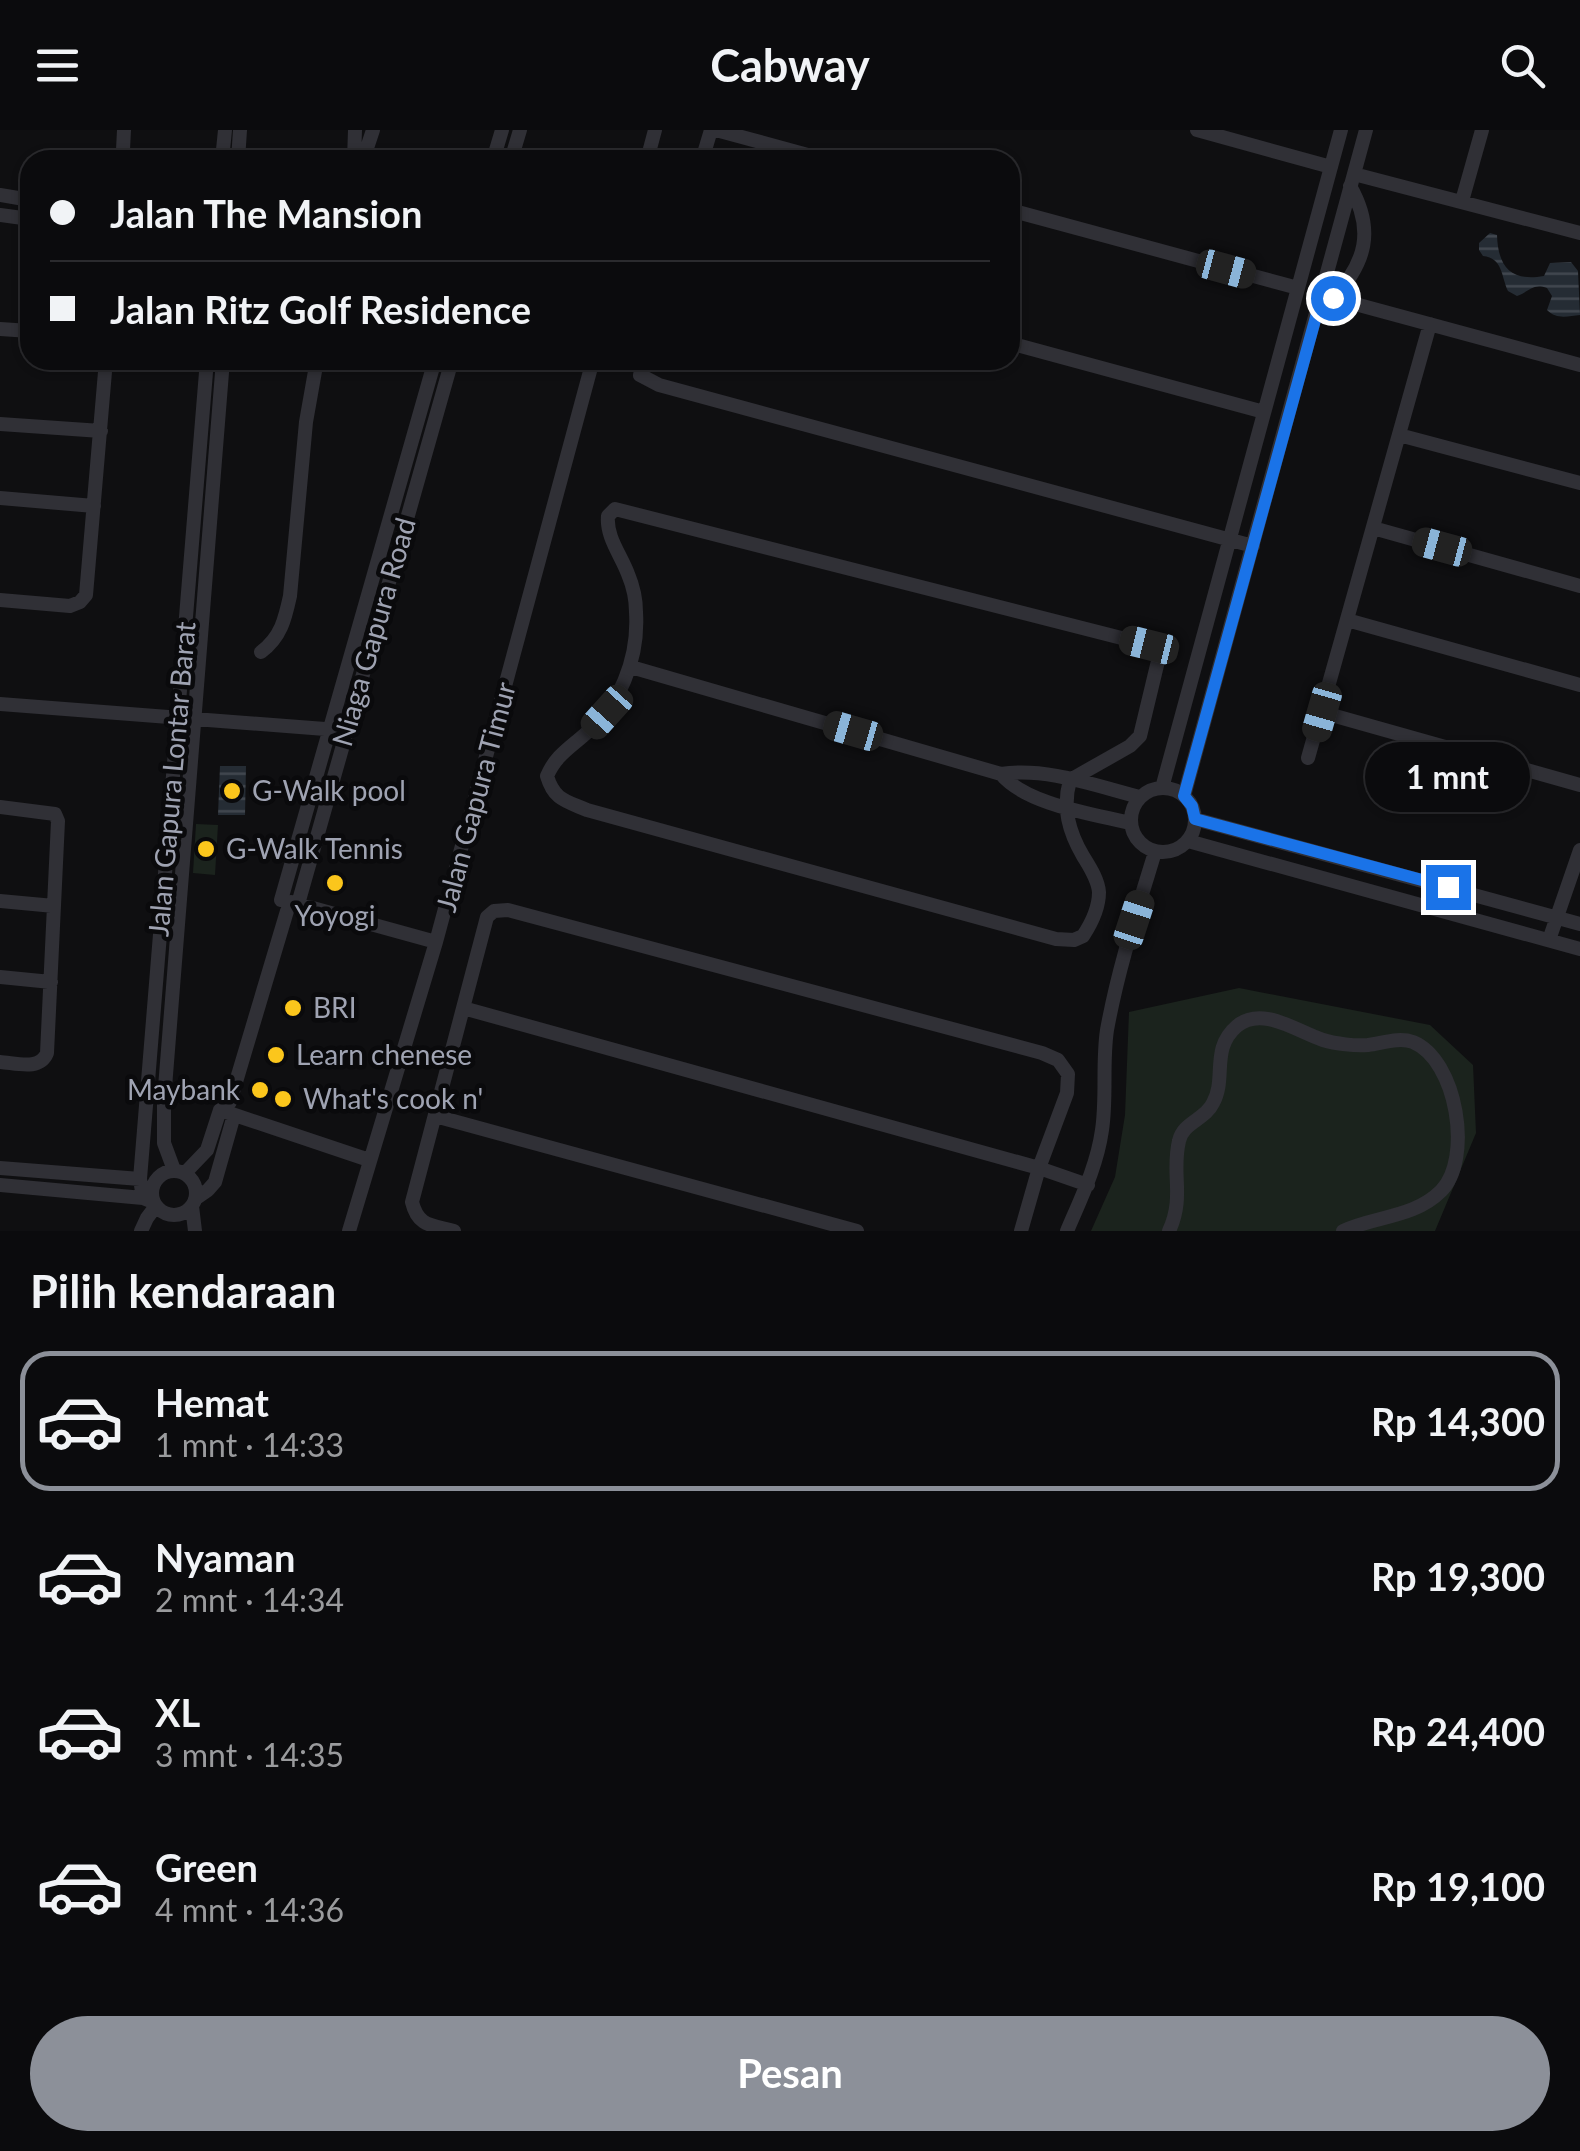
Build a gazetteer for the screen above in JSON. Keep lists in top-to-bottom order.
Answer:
{
  "streets": {
    "street": ["Niaga Gapura Road", "Jalan Gapura Lontar Barat", "Jalan Gapura Timur"]
  },
  "places": [
    "G-Walk pool",
    "G-Walk Tennis",
    "Yoyogi",
    "BRI",
    "Learn chenese",
    "Maybank",
    "What's cook n'"
  ],
  "page": {
    "header": "Cabway",
    "banner": ["Jalan The Mansion", "Jalan Ritz Golf Residence"],
    "bubble": "1 mnt",
    "heading": "Pilih kendaraan",
    "list": [
      {
        "name": "Hemat",
        "note": "1 mnt · 14:33",
        "value": "Rp 14,300"
      },
      {
        "name": "Nyaman",
        "note": "2 mnt · 14:34",
        "value": "Rp 19,300"
      },
      {
        "name": "XL",
        "note": "3 mnt · 14:35",
        "value": "Rp 24,400"
      },
      {
        "name": "Green",
        "note": "4 mnt · 14:36",
        "value": "Rp 19,100"
      }
    ],
    "buttons": "Pesan"
  }
}
